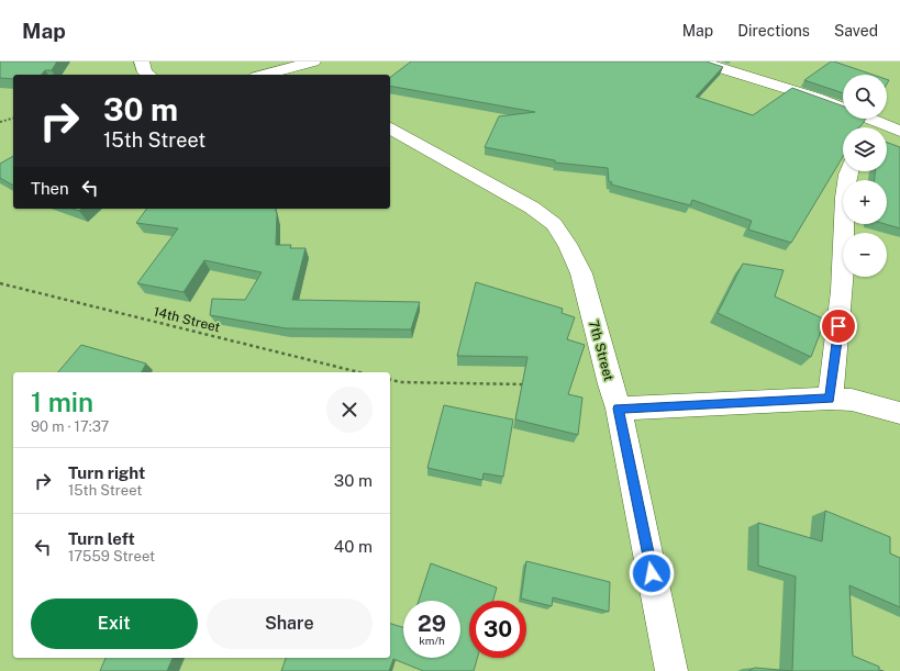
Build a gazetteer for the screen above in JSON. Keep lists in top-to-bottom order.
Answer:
{
  "streets": {
    "street": ["7th Street"],
    "path": ["14th Street"]
  },
  "page": {
    "header": "Map",
    "nav": ["Map", "Directions", "Saved"],
    "map_buttons": ["+", "−"],
    "turn": ["30 m", "15th Street"],
    "then": "Then",
    "heading": ["1 min", "90 m · 17:37"],
    "list": [
      {
        "name": "Turn right",
        "note": "15th Street",
        "value": "30 m"
      },
      {
        "name": "Turn left",
        "note": "17559 Street",
        "value": "40 m"
      }
    ],
    "buttons": ["Exit", "Share"],
    "speed": "29 km/h",
    "limit": "30"
  }
}
